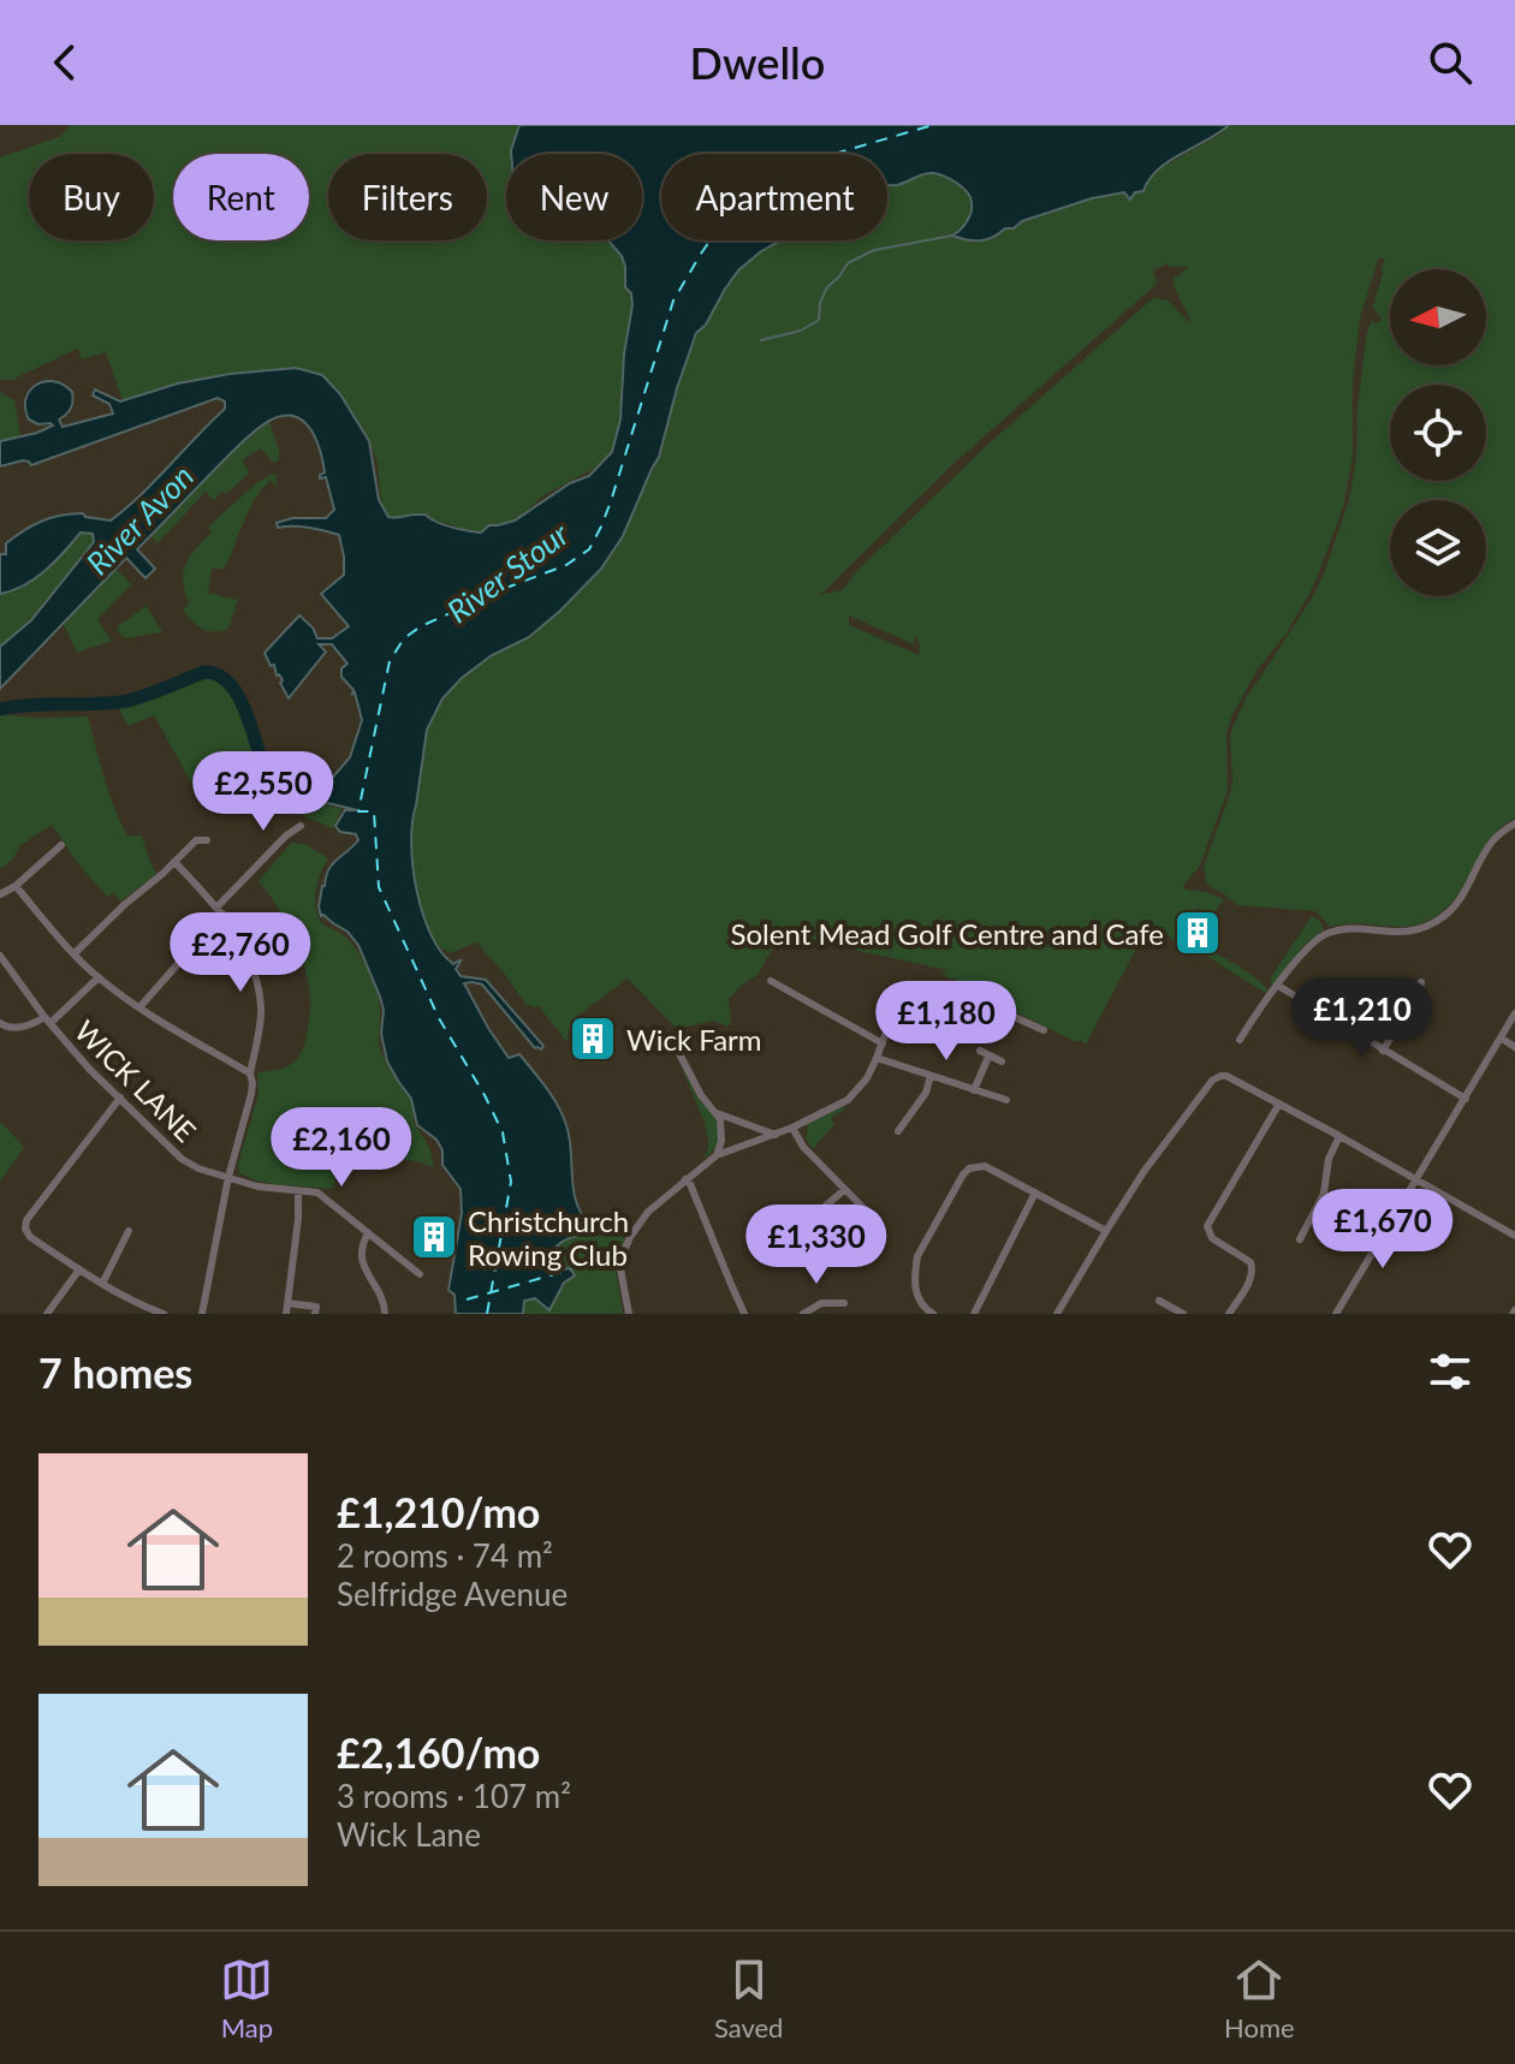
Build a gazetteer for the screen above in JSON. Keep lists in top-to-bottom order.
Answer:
{
  "streets": {
    "street": ["WICK LANE"]
  },
  "water": ["River Avon", "River Stour"],
  "places": {
    "building": ["Solent Mead Golf Centre and Cafe", "Wick Farm", "Christchurch Rowing Club"]
  },
  "north": "left",
  "page": {
    "header": "Dwello",
    "chip": [
      "Buy",
      "Rent",
      "Filters",
      "New",
      "Apartment"
    ],
    "price": [
      "£2,550",
      "£2,760",
      "£1,210",
      "£1,180",
      "£2,160",
      "£1,670",
      "£1,330"
    ],
    "heading": "7 homes",
    "list": [
      {
        "name": "£1,210/mo",
        "note": "2 rooms · 74 m² · Selfridge Avenue"
      },
      {
        "name": "£2,160/mo",
        "note": "3 rooms · 107 m² · Wick Lane"
      }
    ],
    "tabs": ["Map", "Saved", "Home"]
  }
}
